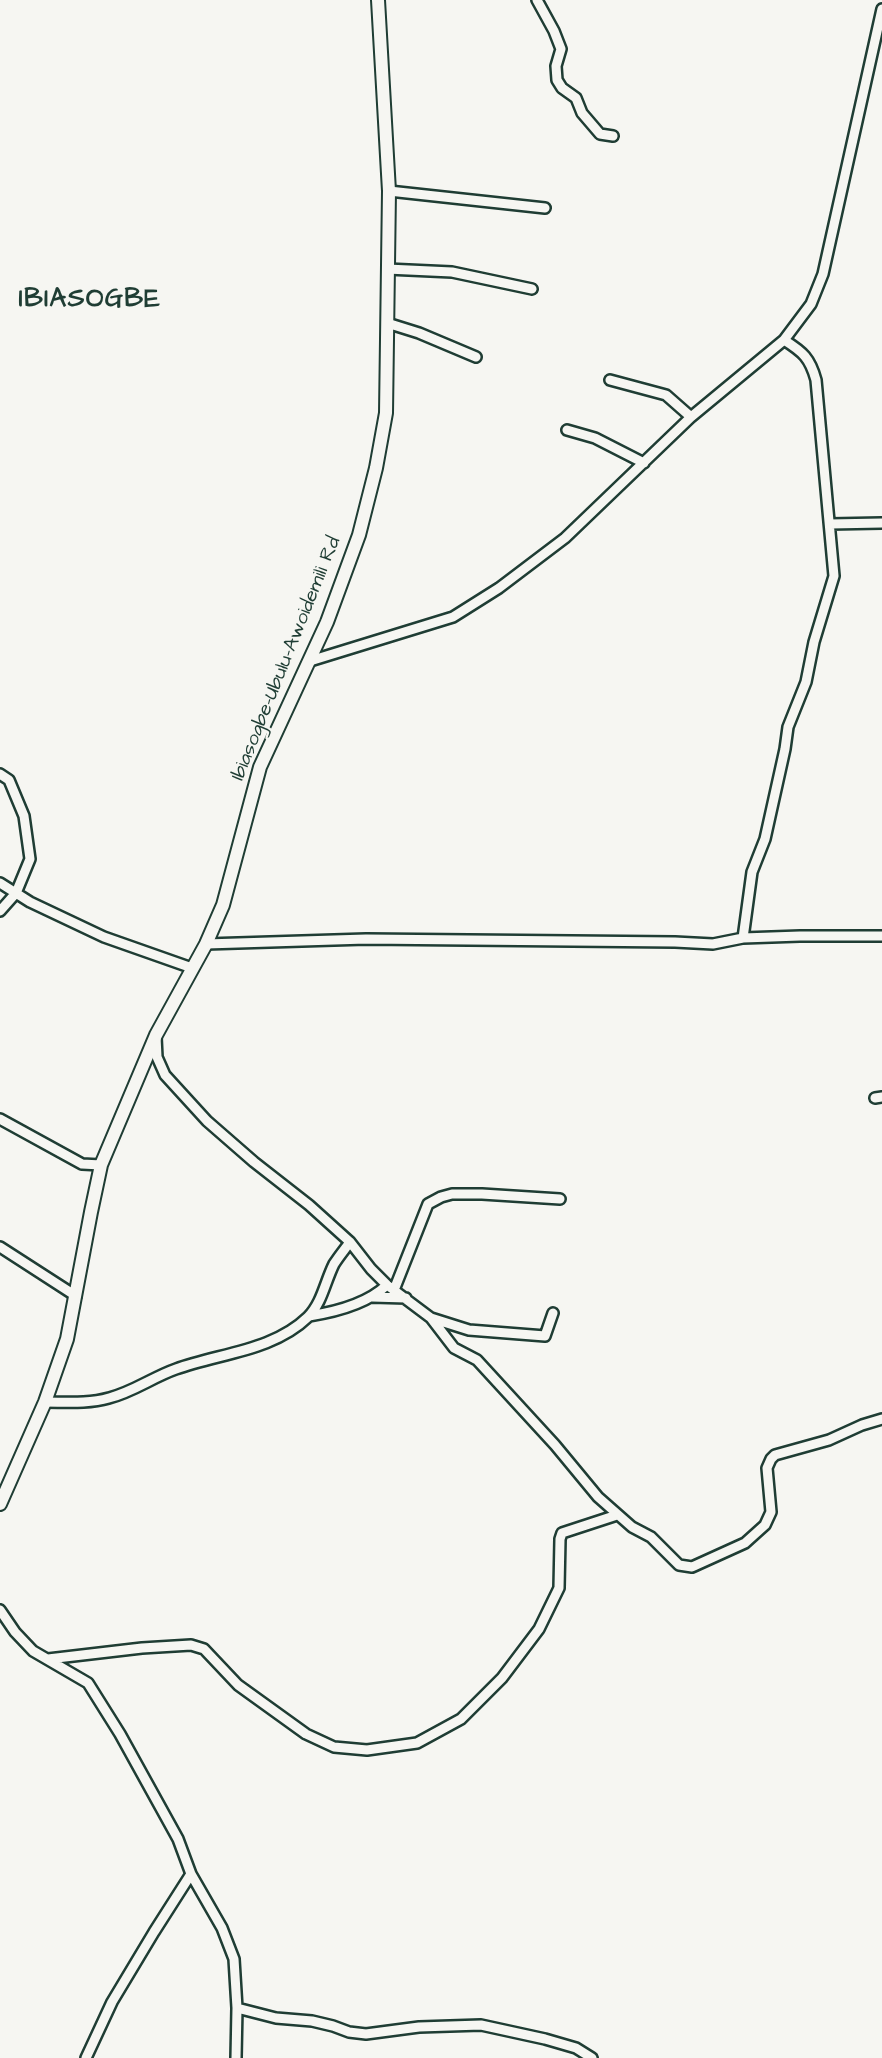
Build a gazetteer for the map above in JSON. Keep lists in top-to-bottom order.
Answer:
{
  "streets": {
    "street": ["Ibiasogbe-Ubulu-Awoidemili Rd"]
  },
  "districts": ["IBIASOGBE"]
}
